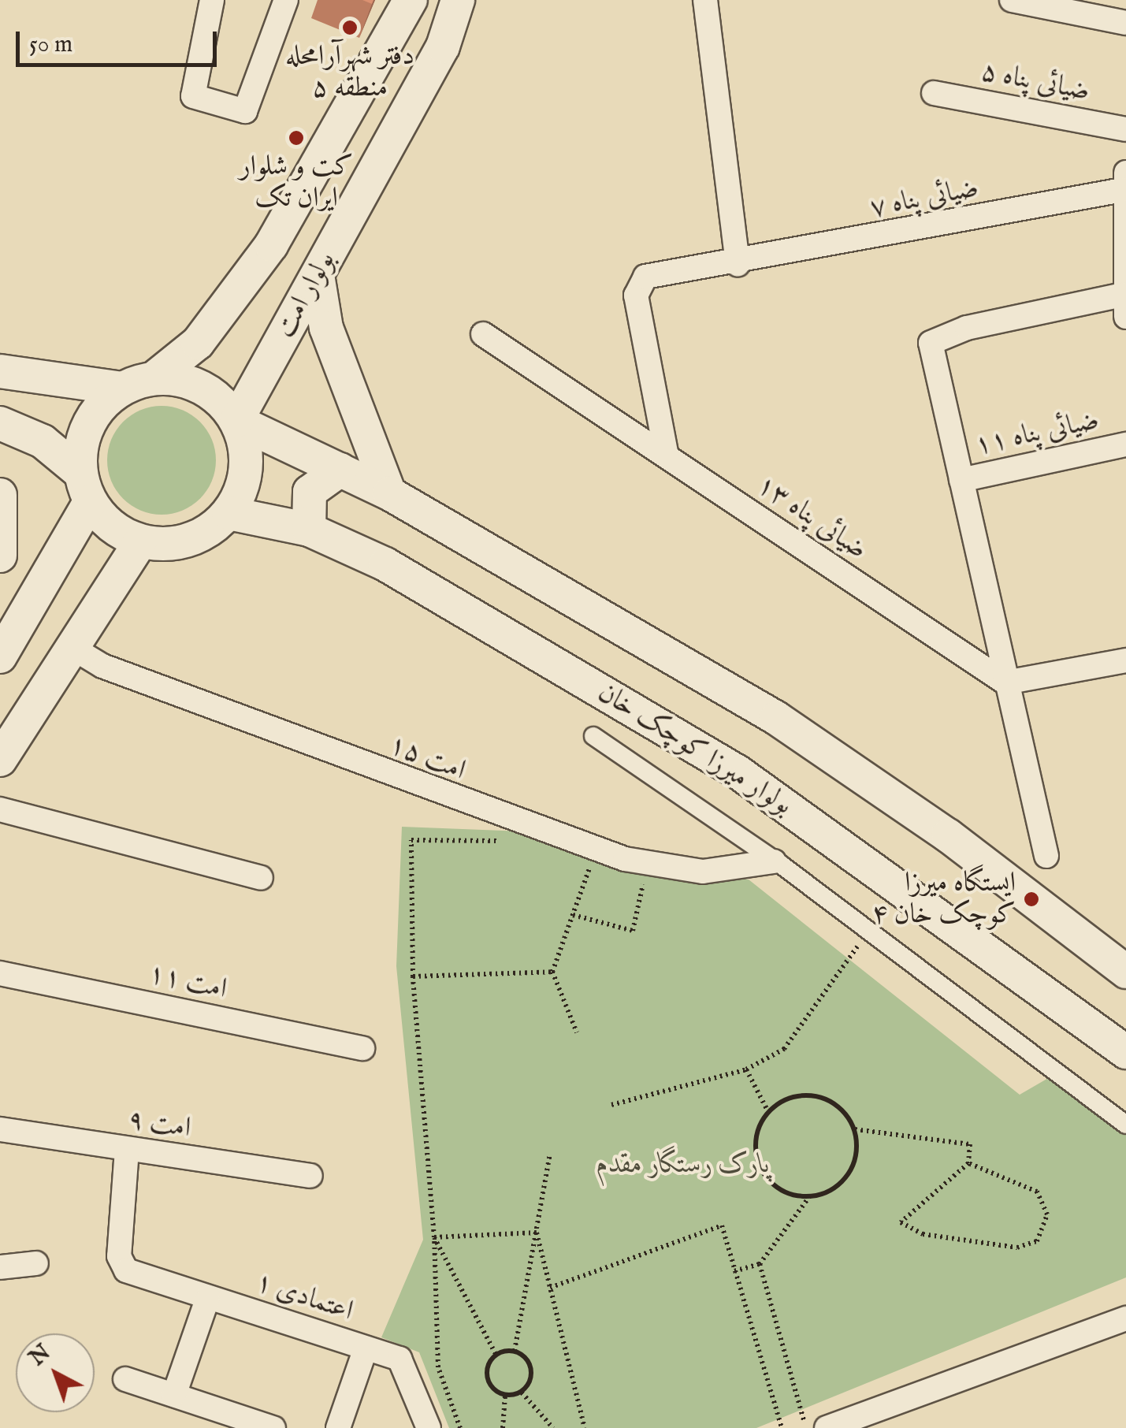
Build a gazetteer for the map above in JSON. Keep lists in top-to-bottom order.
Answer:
{
  "streets": {
    "main road": ["بولوار امت", "بولوار میرزا کوچک خان"],
    "street": [
      "ضیائی پناه ۵",
      "ضیائی پناه ۷",
      "ضیائی پناه ۱۱",
      "ضیائی پناه ۱۳",
      "امت ۱۵",
      "امت ۱۱",
      "امت ۹",
      "اعتمادی ۱"
    ]
  },
  "crossings": [
    ["ضیائی پناه ۷", "ضیائی پناه ۱۳"],
    ["بولوار امت", "بولوار میرزا کوچک خان"],
    ["امت ۹", "اعتمادی ۱"]
  ],
  "parks": ["پارک رستگار مقدم"],
  "places": ["دفتر شهرآرامحله منطقه ۵", "کت و شلوار ایران تک", "ایستگاه میرزا کوچک خان ۴"],
  "scale_bar": "50 m",
  "north": "top left"
}
